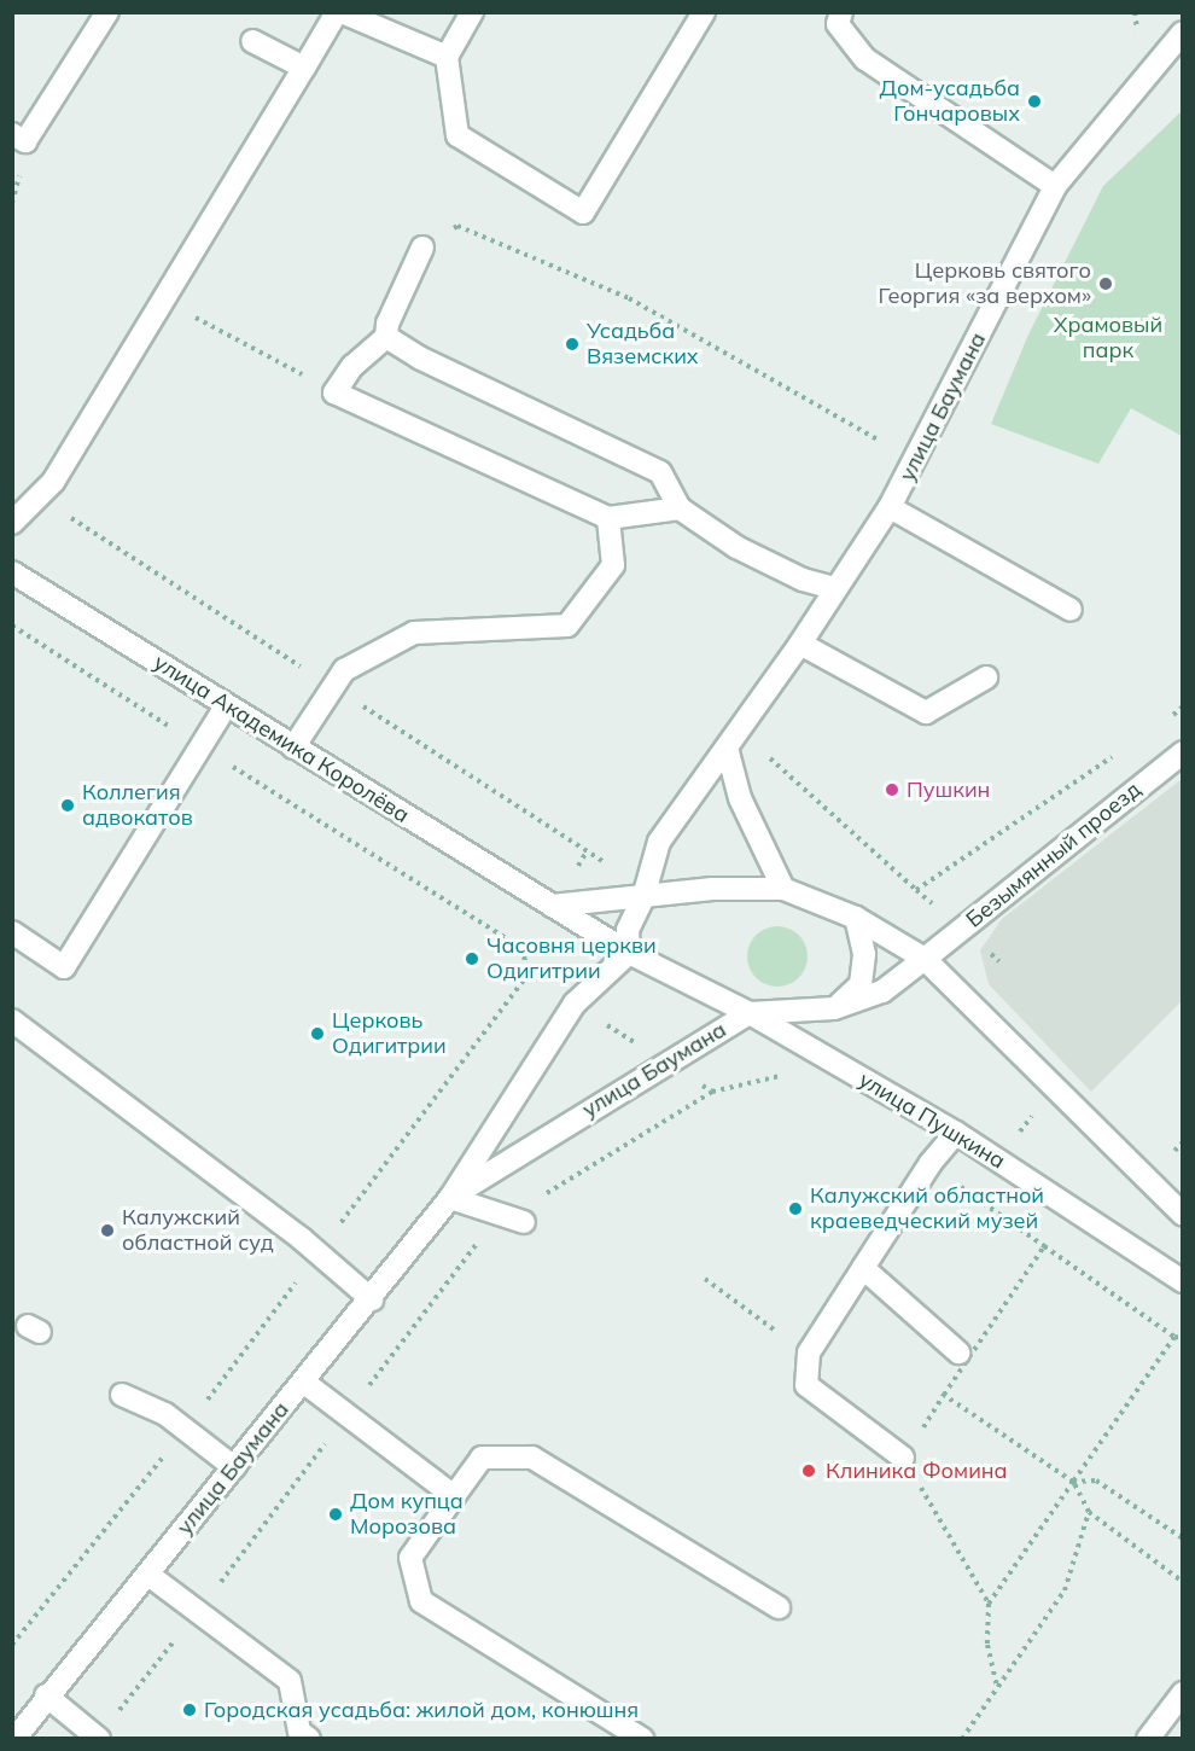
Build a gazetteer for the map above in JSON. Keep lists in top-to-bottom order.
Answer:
{
  "streets": {
    "street": [
      "улица Баумана",
      "улица Академика Королёва",
      "Безымянный проезд",
      "улица Пушкина"
    ]
  },
  "crossings": [
    ["улица Баумана", "улица Академика Королёва"],
    ["улица Баумана", "Безымянный проезд"],
    ["улица Баумана", "улица Пушкина"],
    ["улица Академика Королёва", "улица Пушкина"],
    ["Безымянный проезд", "улица Пушкина"]
  ],
  "parks": ["Храмовый парк"],
  "places": [
    "Дом-усадьба Гончаровых",
    "Церковь святого Георгия «за верхом»",
    "Усадьба Вяземских",
    "Пушкин",
    "Коллегия адвокатов",
    "Часовня церкви Одигитрии",
    "Церковь Одигитрии",
    "Калужский областной краеведческий музей",
    "Калужский областной суд",
    "Клиника Фомина",
    "Дом купца Морозова",
    "Городская усадьба: жилой дом, конюшня"
  ]
}
